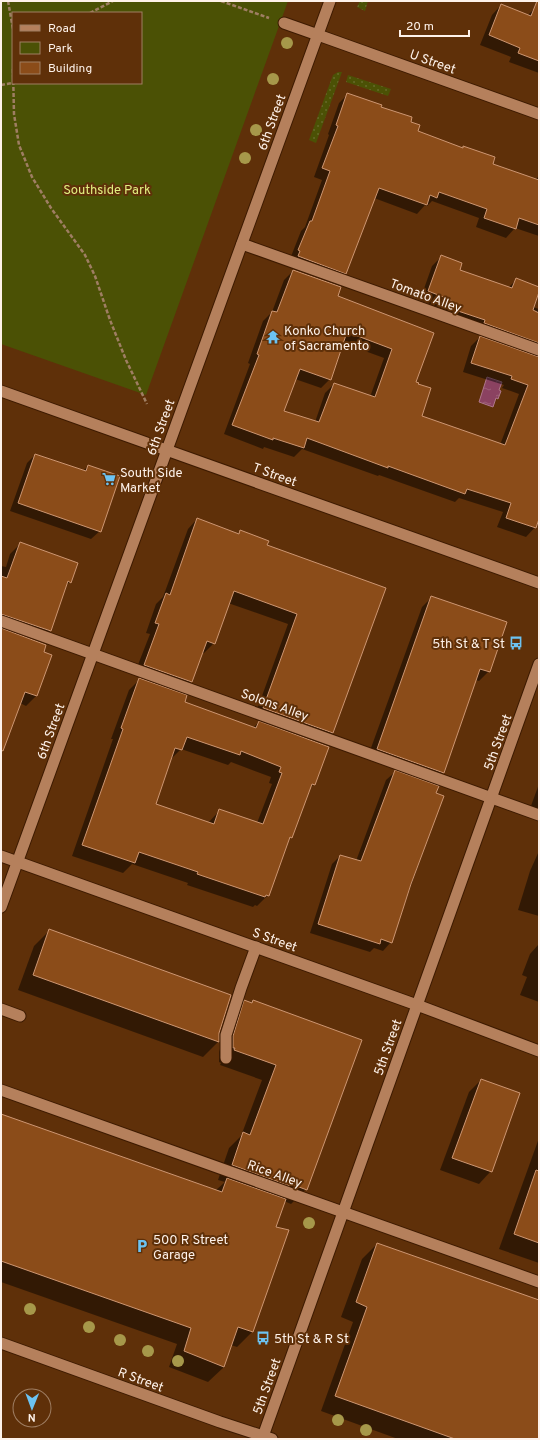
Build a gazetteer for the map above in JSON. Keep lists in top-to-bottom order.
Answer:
{
  "streets": {
    "street": [
      "U Street",
      "6th Street",
      "Tomato Alley",
      "T Street",
      "Solons Alley",
      "5th Street",
      "S Street",
      "Rice Alley",
      "R Street"
    ]
  },
  "crossings": [
    ["U Street", "6th Street"],
    ["6th Street", "Tomato Alley"],
    ["6th Street", "T Street"],
    ["6th Street", "Solons Alley"],
    ["6th Street", "S Street"],
    ["Solons Alley", "5th Street"],
    ["5th Street", "S Street"],
    ["5th Street", "Rice Alley"],
    ["5th Street", "R Street"]
  ],
  "parks": ["Southside Park"],
  "places": {
    "temple": ["Konko Church of Sacramento"],
    "supermarket": ["South Side Market"],
    "bus stop": ["5th St & T St", "5th St & R St"],
    "parking": ["500 R Street Garage"]
  },
  "legend": ["Road", "Park", "Building"],
  "scale_bar": "20 m",
  "north": "bottom"
}
